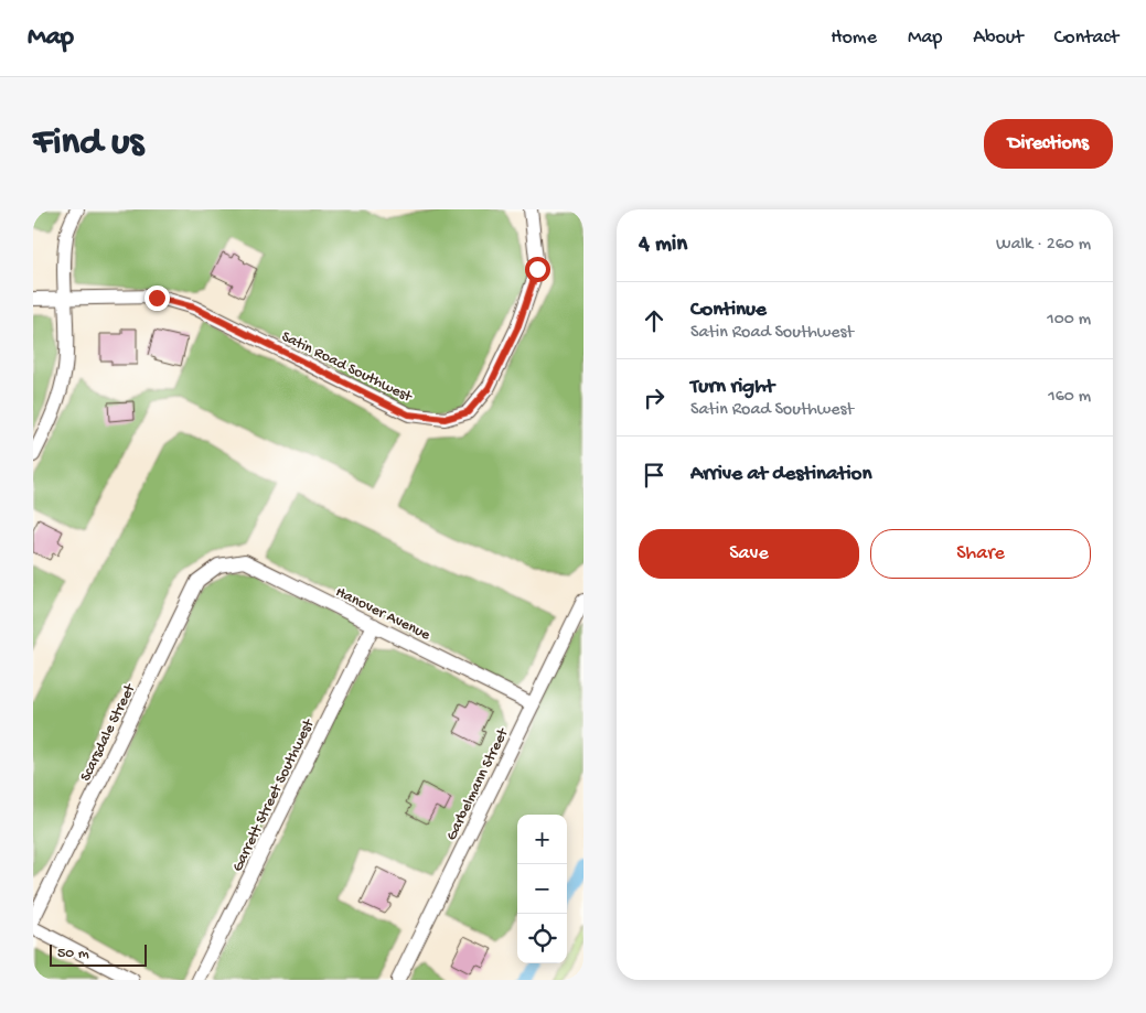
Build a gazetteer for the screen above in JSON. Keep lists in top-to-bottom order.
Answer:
{
  "streets": {
    "street": [
      "Satin Road Southwest",
      "Hanover Avenue",
      "Scarsdale Street",
      "Garbelmann Street",
      "Garrett Street Southwest"
    ]
  },
  "crossings": [
    ["Hanover Avenue", "Scarsdale Street"],
    ["Hanover Avenue", "Garbelmann Street"],
    ["Hanover Avenue", "Garrett Street Southwest"]
  ],
  "scale_bar": "50 m",
  "page": {
    "header": "Map",
    "nav": [
      "Home",
      "Map",
      "About",
      "Contact"
    ],
    "buttons": [
      "Directions",
      ["Save", "Share"]
    ],
    "title": "Find us",
    "heading": ["4 min", "Walk · 260 m"],
    "list": [
      ["Continue", "Satin Road Southwest", "100 m"],
      ["Turn right", "Satin Road Southwest", "160 m"],
      "Arrive at destination"
    ],
    "map_buttons": ["+", "−"],
    "scale": "50 m"
  }
}
